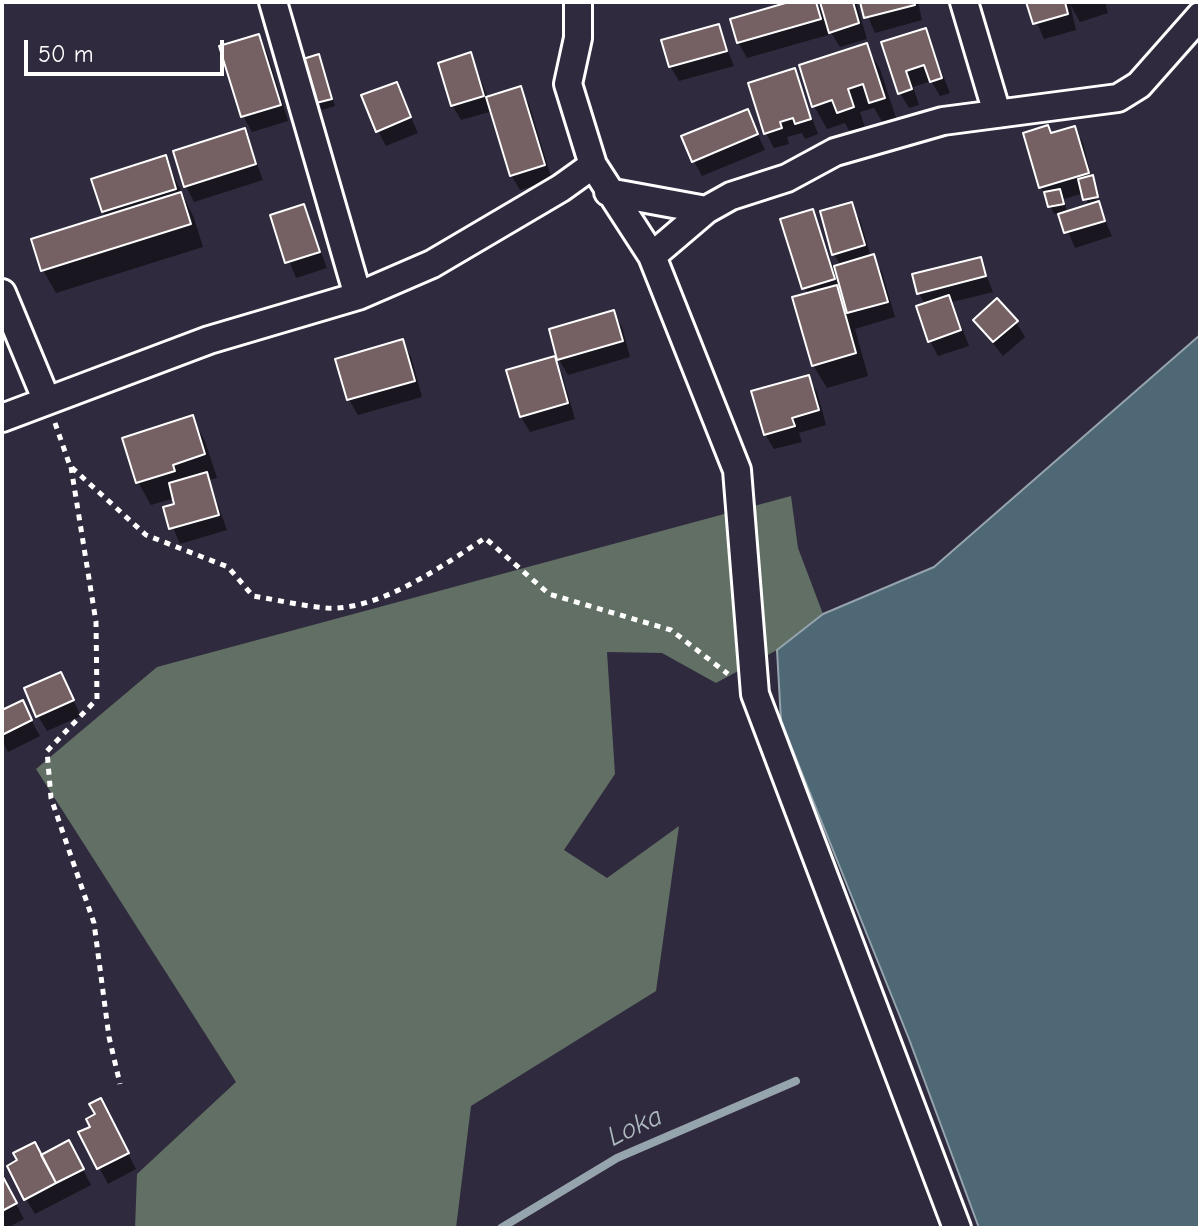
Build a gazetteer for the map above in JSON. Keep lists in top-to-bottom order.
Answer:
{
  "water": ["Loka"],
  "scale_bar": "50 m"
}
